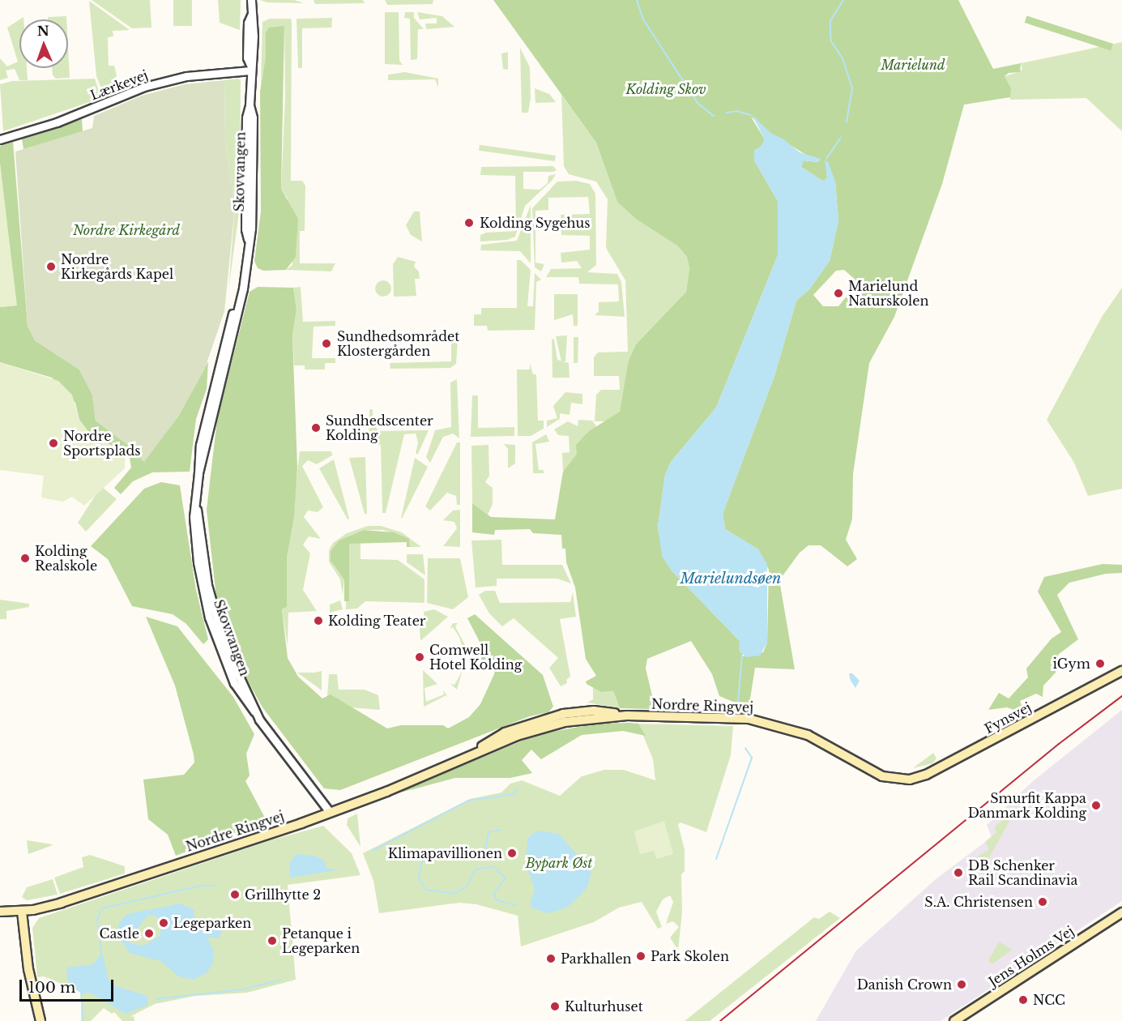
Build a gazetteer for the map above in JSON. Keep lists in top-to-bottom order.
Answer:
{
  "streets": {
    "main road": ["Nordre Ringvej", "Fynsvej", "Jens Holms Vej"],
    "street": ["Lærkevej", "Skovvangen"]
  },
  "crossings": [
    ["Lærkevej", "Skovvangen"],
    ["Skovvangen", "Nordre Ringvej"],
    ["Nordre Ringvej", "Fynsvej"]
  ],
  "water": ["Marielundsøen"],
  "parks": [
    "Marielund",
    "Kolding Skov",
    "Nordre Kirkegård",
    "Bypark Øst"
  ],
  "places": [
    "Kolding Sygehus",
    "Nordre Kirkegårds Kapel",
    "Marielund Naturskolen",
    "Sundhedsområdet Klostergården",
    "Sundhedscenter Kolding",
    "Nordre Sportsplads",
    "Kolding Realskole",
    "Kolding Teater",
    "Comwell Hotel Kolding",
    "iGym",
    "Smurfit Kappa Danmark Kolding",
    "Klimapavillionen",
    "DB Schenker Rail Scandinavia",
    "Grillhytte 2",
    "S.A. Christensen",
    "Legeparken",
    "Castle",
    "Petanque i Legeparken",
    "Park Skolen",
    "Parkhallen",
    "Danish Crown",
    "NCC",
    "Kulturhuset"
  ],
  "scale_bar": "100 m",
  "north": "top"
}
